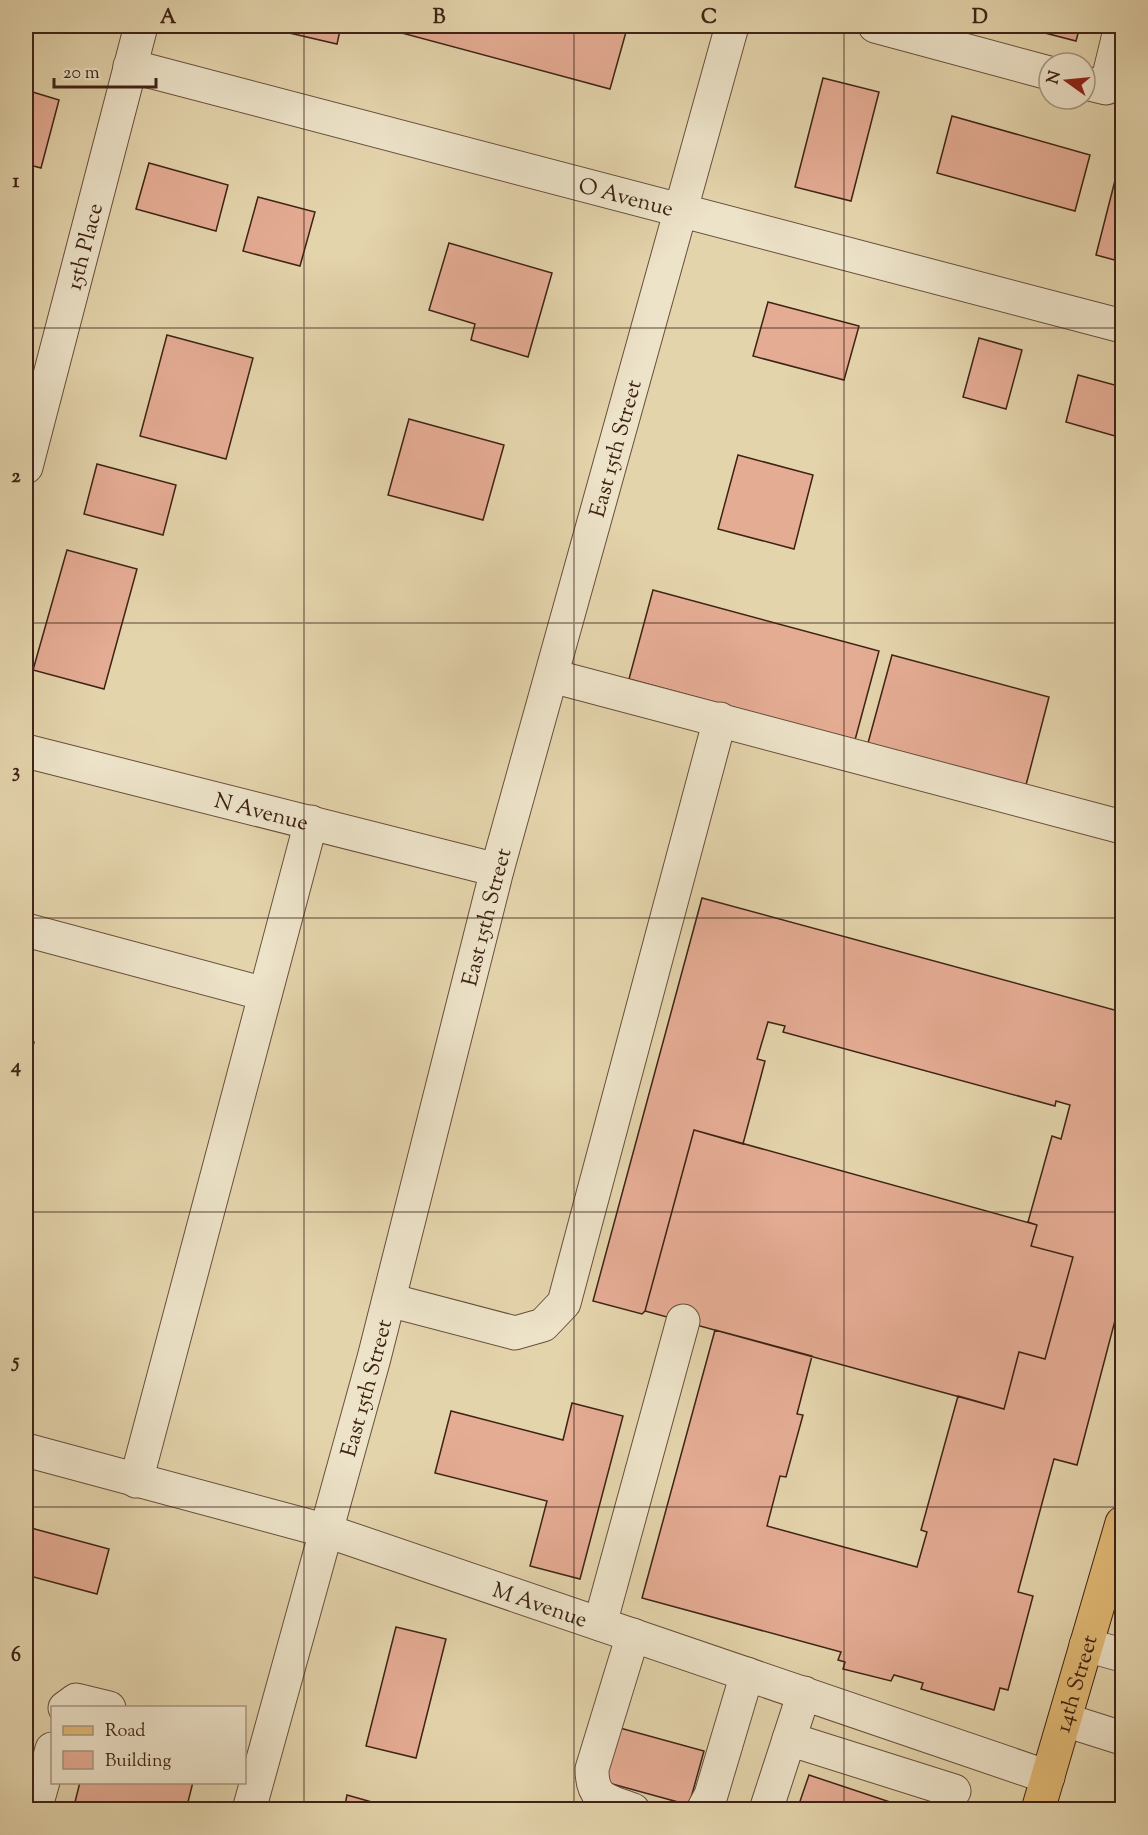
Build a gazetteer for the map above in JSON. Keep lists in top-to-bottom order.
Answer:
{
  "streets": {
    "main road": ["14th Street"],
    "street": [
      "O Avenue",
      "15th Place",
      "East 15th Street",
      "N Avenue",
      "M Avenue"
    ]
  },
  "crossings": [
    ["O Avenue", "15th Place"],
    ["O Avenue", "East 15th Street"],
    ["East 15th Street", "N Avenue"],
    ["East 15th Street", "M Avenue"],
    ["M Avenue", "14th Street"]
  ],
  "legend": ["Road", "Building"],
  "scale_bar": "20 m",
  "north": "left",
  "grid": {
    "columns": [
      "A",
      "B",
      "C",
      "D"
    ],
    "rows": [
      "1",
      "2",
      "3",
      "4",
      "5",
      "6"
    ]
  }
}
